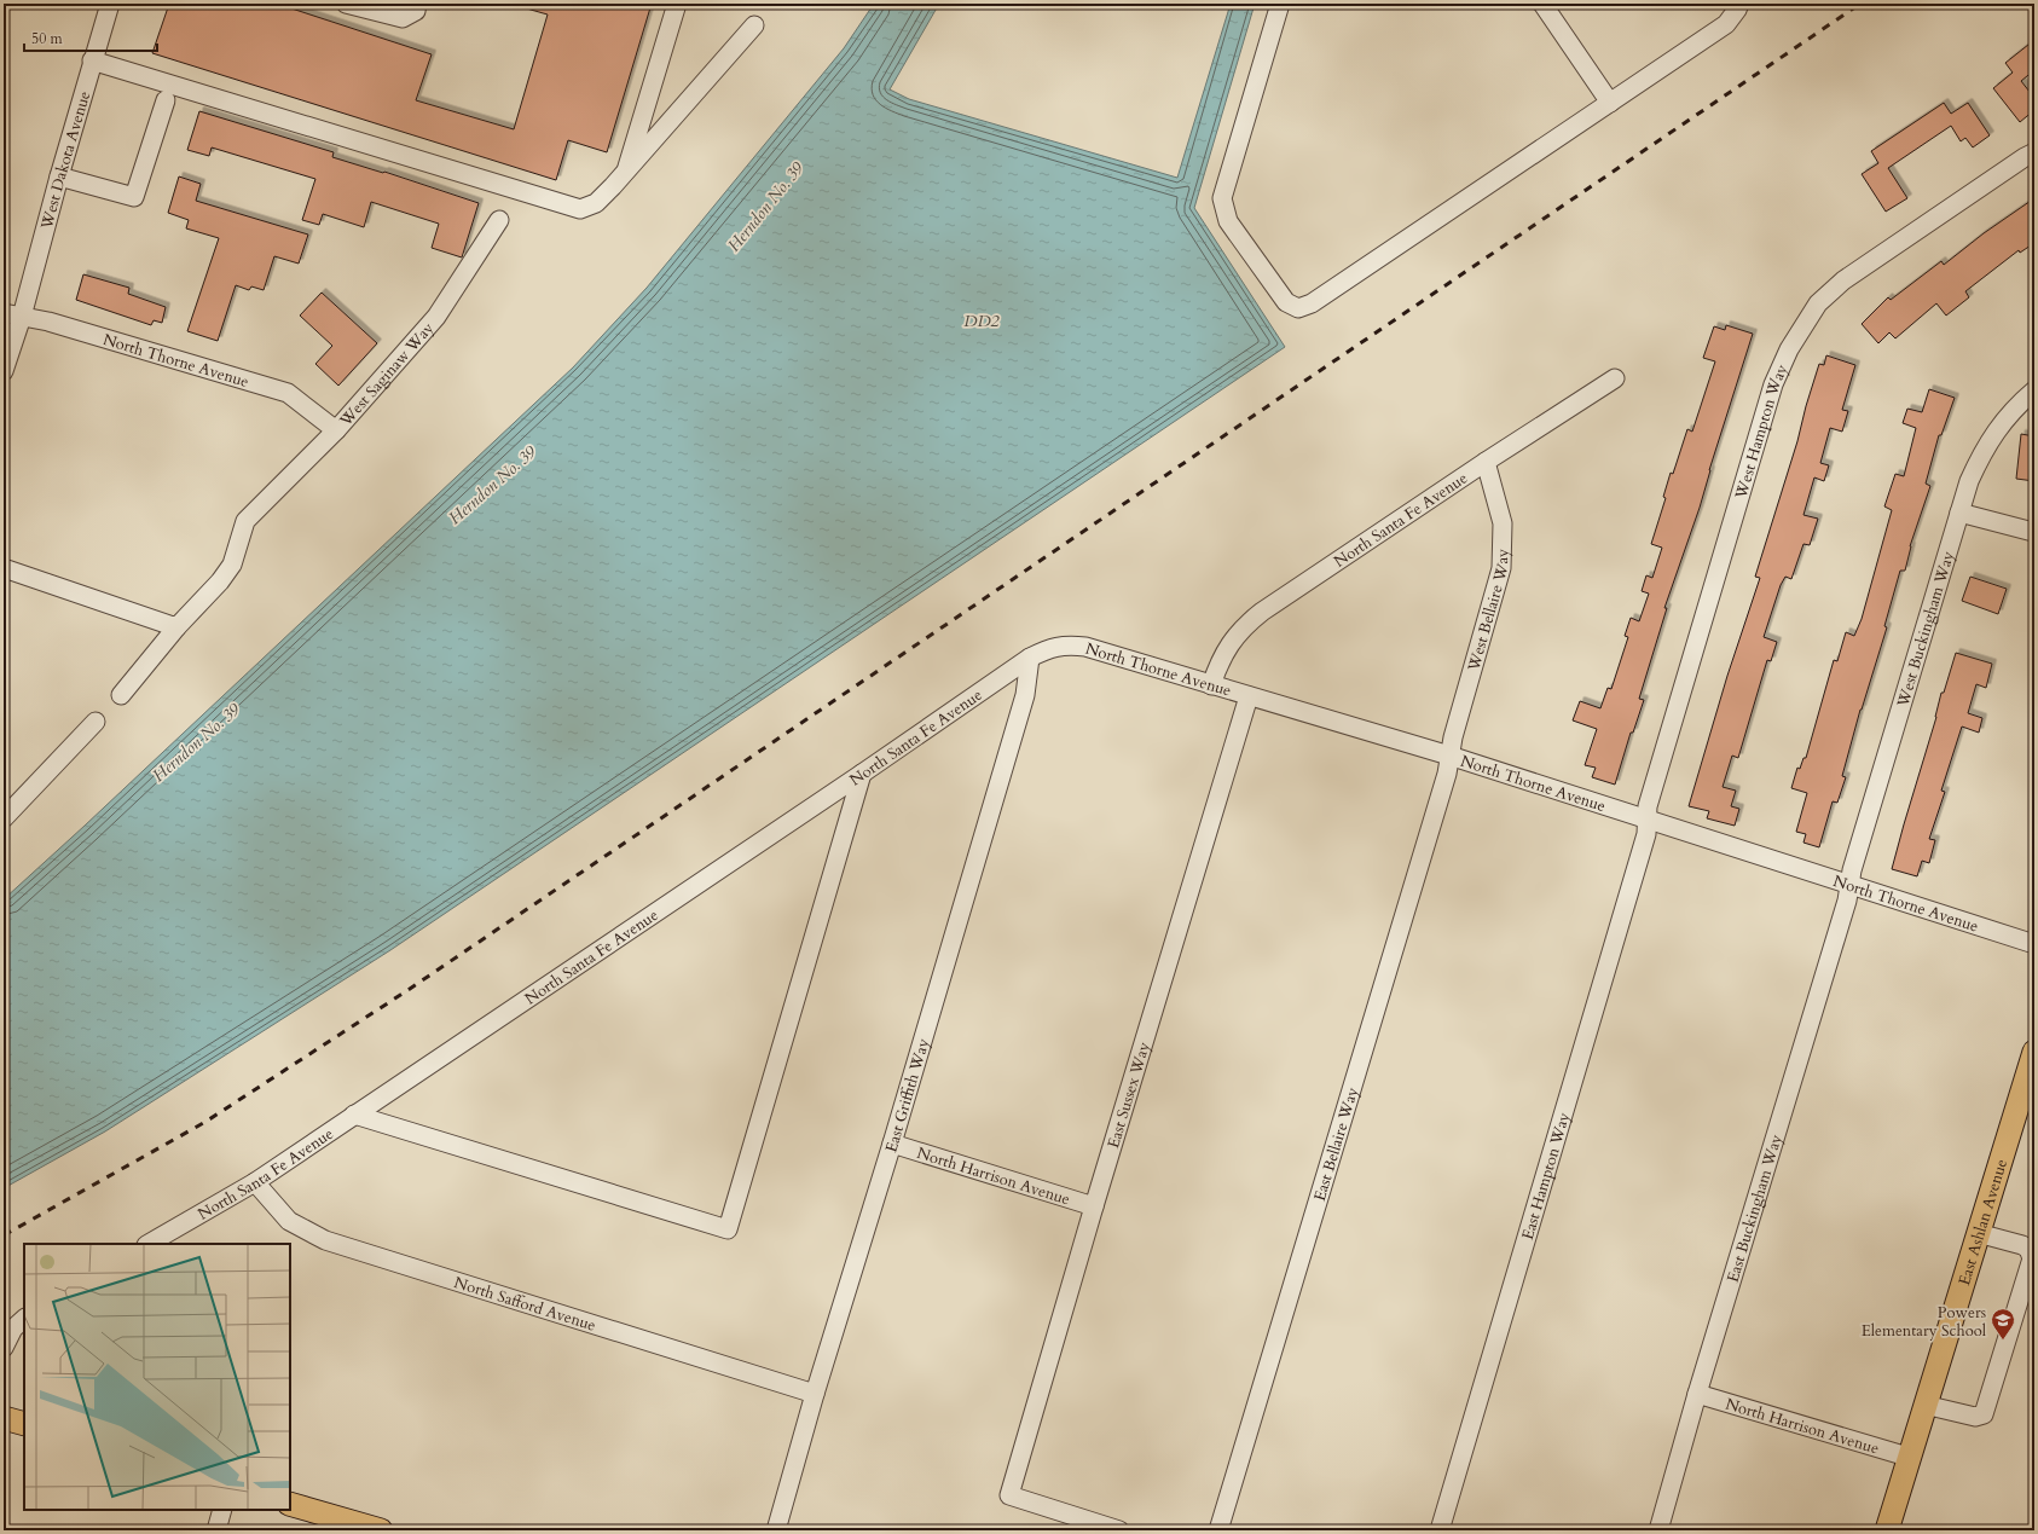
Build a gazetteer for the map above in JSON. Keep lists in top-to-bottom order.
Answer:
{
  "streets": {
    "main road": ["East Ashlan Avenue"],
    "street": [
      "West Dakota Avenue",
      "North Thorne Avenue",
      "West Saginaw Way",
      "West Hampton Way",
      "North Santa Fe Avenue",
      "West Bellaire Way",
      "West Buckingham Way",
      "East Griffith Way",
      "East Sussex Way",
      "East Bellaire Way",
      "North Harrison Avenue",
      "East Hampton Way",
      "East Buckingham Way",
      "North Safford Avenue"
    ]
  },
  "crossings": [
    ["West Dakota Avenue", "North Thorne Avenue"],
    ["North Thorne Avenue", "West Saginaw Way"],
    ["North Thorne Avenue", "West Hampton Way"],
    ["North Thorne Avenue", "North Santa Fe Avenue"],
    ["North Thorne Avenue", "West Bellaire Way"],
    ["North Thorne Avenue", "West Buckingham Way"],
    ["North Thorne Avenue", "East Griffith Way"],
    ["North Thorne Avenue", "East Sussex Way"],
    ["North Thorne Avenue", "East Bellaire Way"],
    ["North Thorne Avenue", "East Hampton Way"],
    ["North Thorne Avenue", "East Buckingham Way"],
    ["West Hampton Way", "East Hampton Way"],
    ["North Santa Fe Avenue", "West Bellaire Way"],
    ["North Santa Fe Avenue", "East Griffith Way"],
    ["North Santa Fe Avenue", "North Safford Avenue"],
    ["West Bellaire Way", "East Bellaire Way"],
    ["West Buckingham Way", "East Buckingham Way"],
    ["East Griffith Way", "North Harrison Avenue"],
    ["East Griffith Way", "North Safford Avenue"],
    ["East Sussex Way", "North Harrison Avenue"],
    ["North Harrison Avenue", "East Buckingham Way"],
    ["North Harrison Avenue", "East Ashlan Avenue"]
  ],
  "water": ["Herndon No. 39", "DD2"],
  "places": {
    "school or university": ["Powers Elementary School"]
  },
  "scale_bar": "50 m"
}
